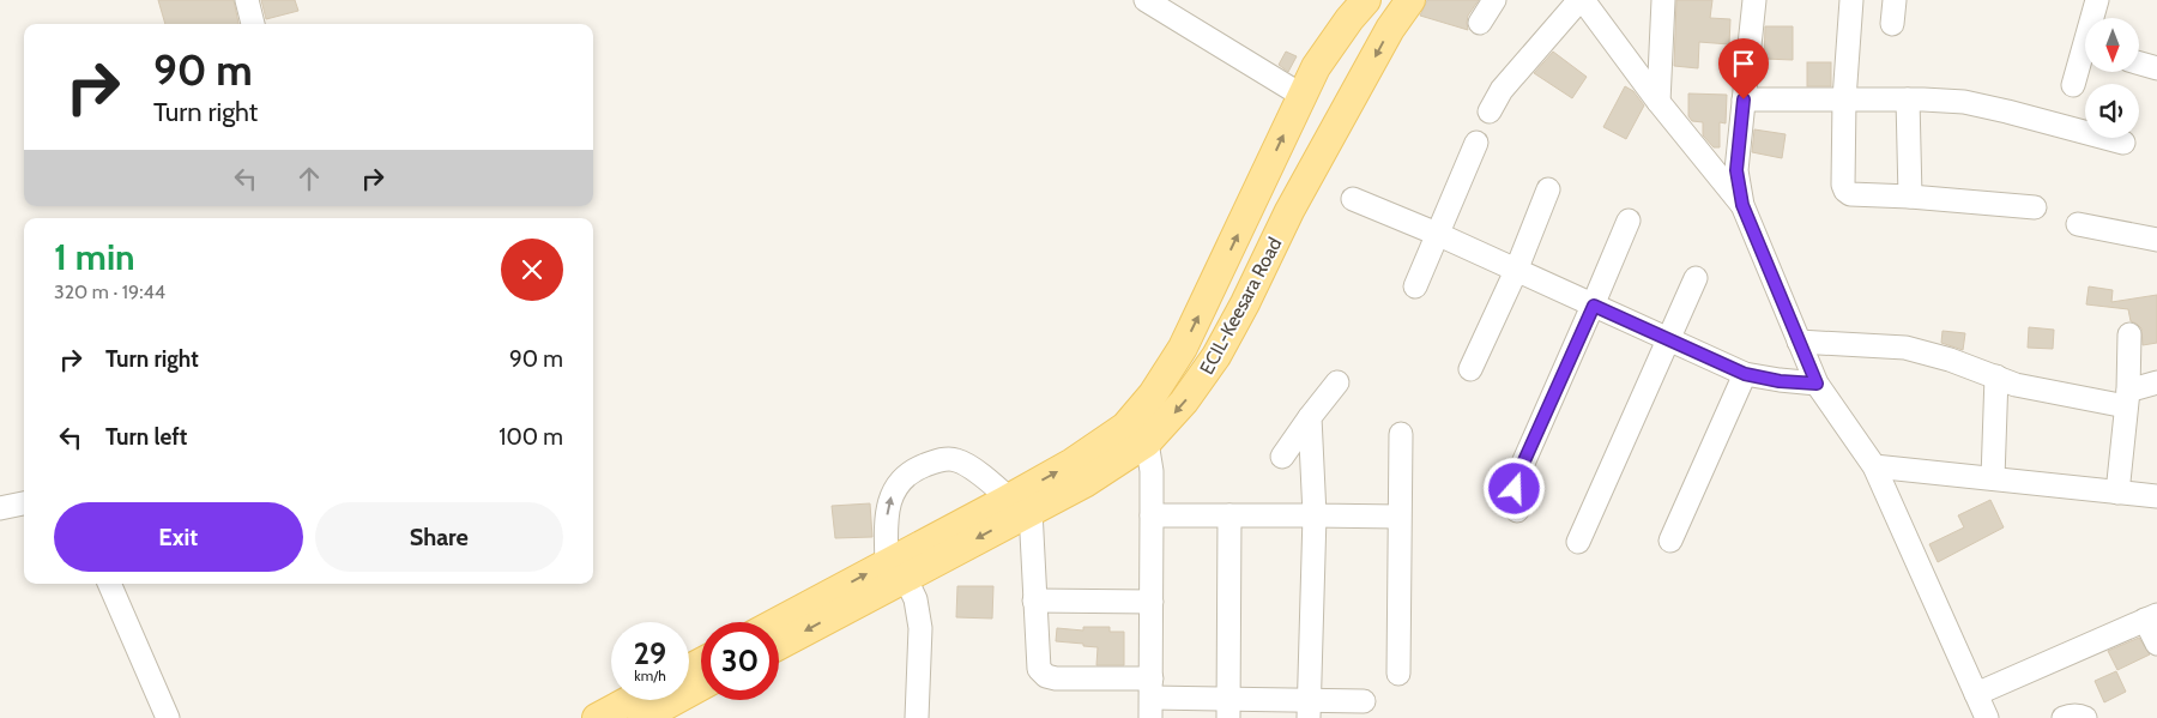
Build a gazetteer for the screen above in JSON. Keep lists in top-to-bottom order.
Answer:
{
  "streets": {
    "main road": ["ECIL-Keesara Road"]
  },
  "north": "bottom",
  "page": {
    "turn": ["90 m", "Turn right"],
    "heading": ["1 min", "320 m · 19:44"],
    "list": [
      {
        "name": "Turn right",
        "value": "90 m"
      },
      {
        "name": "Turn left",
        "value": "100 m"
      }
    ],
    "buttons": ["Exit", "Share"],
    "speed": "29 km/h",
    "limit": "30"
  }
}
